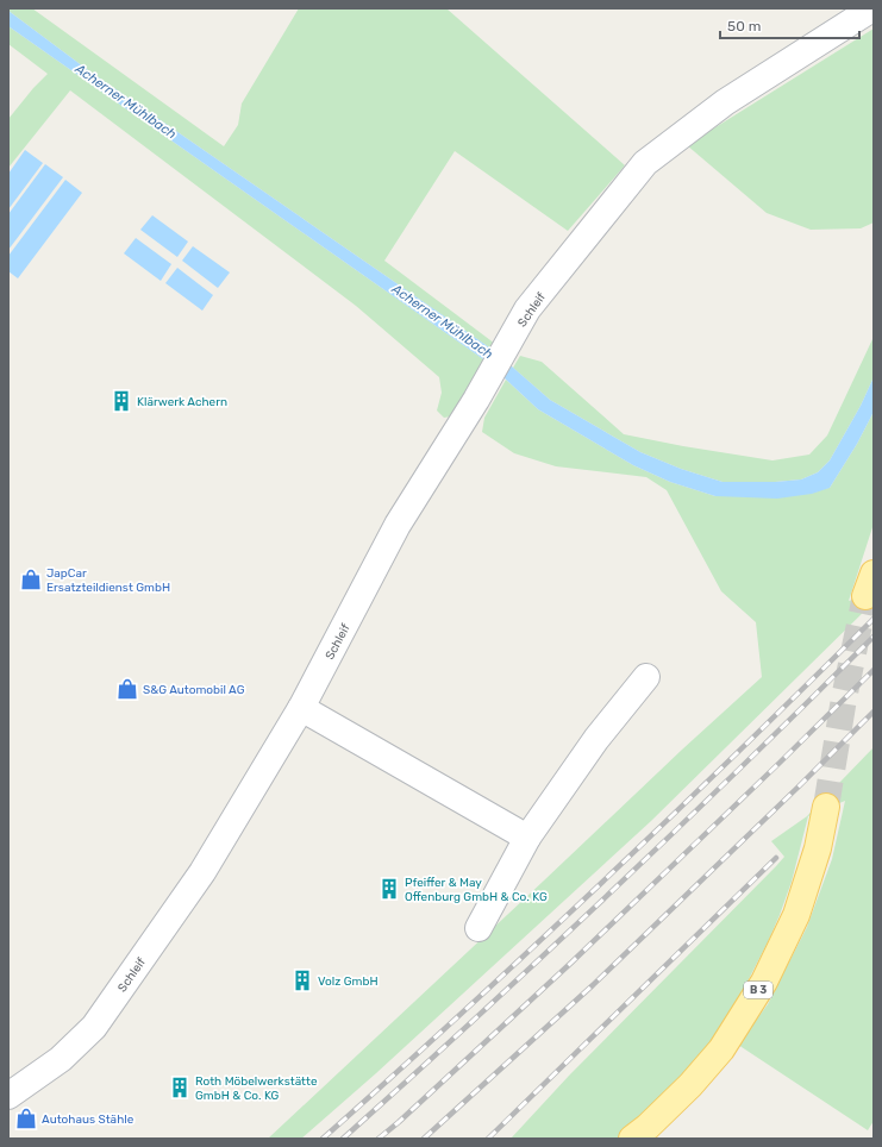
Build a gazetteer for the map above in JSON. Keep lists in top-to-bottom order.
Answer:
{
  "streets": {
    "main road": ["B 3"],
    "street": ["Schleif"]
  },
  "water": ["Acherner Mühlbach"],
  "places": {
    "building": [
      "Klärwerk Achern",
      "Pfeiffer & May Offenburg GmbH & Co. KG",
      "Volz GmbH",
      "Roth Möbelwerkstätte GmbH & Co. KG"
    ],
    "shop": ["JapCar Ersatzteildienst GmbH", "S&G Automobil AG", "Autohaus Stähle"]
  },
  "scale_bar": "50 m"
}
